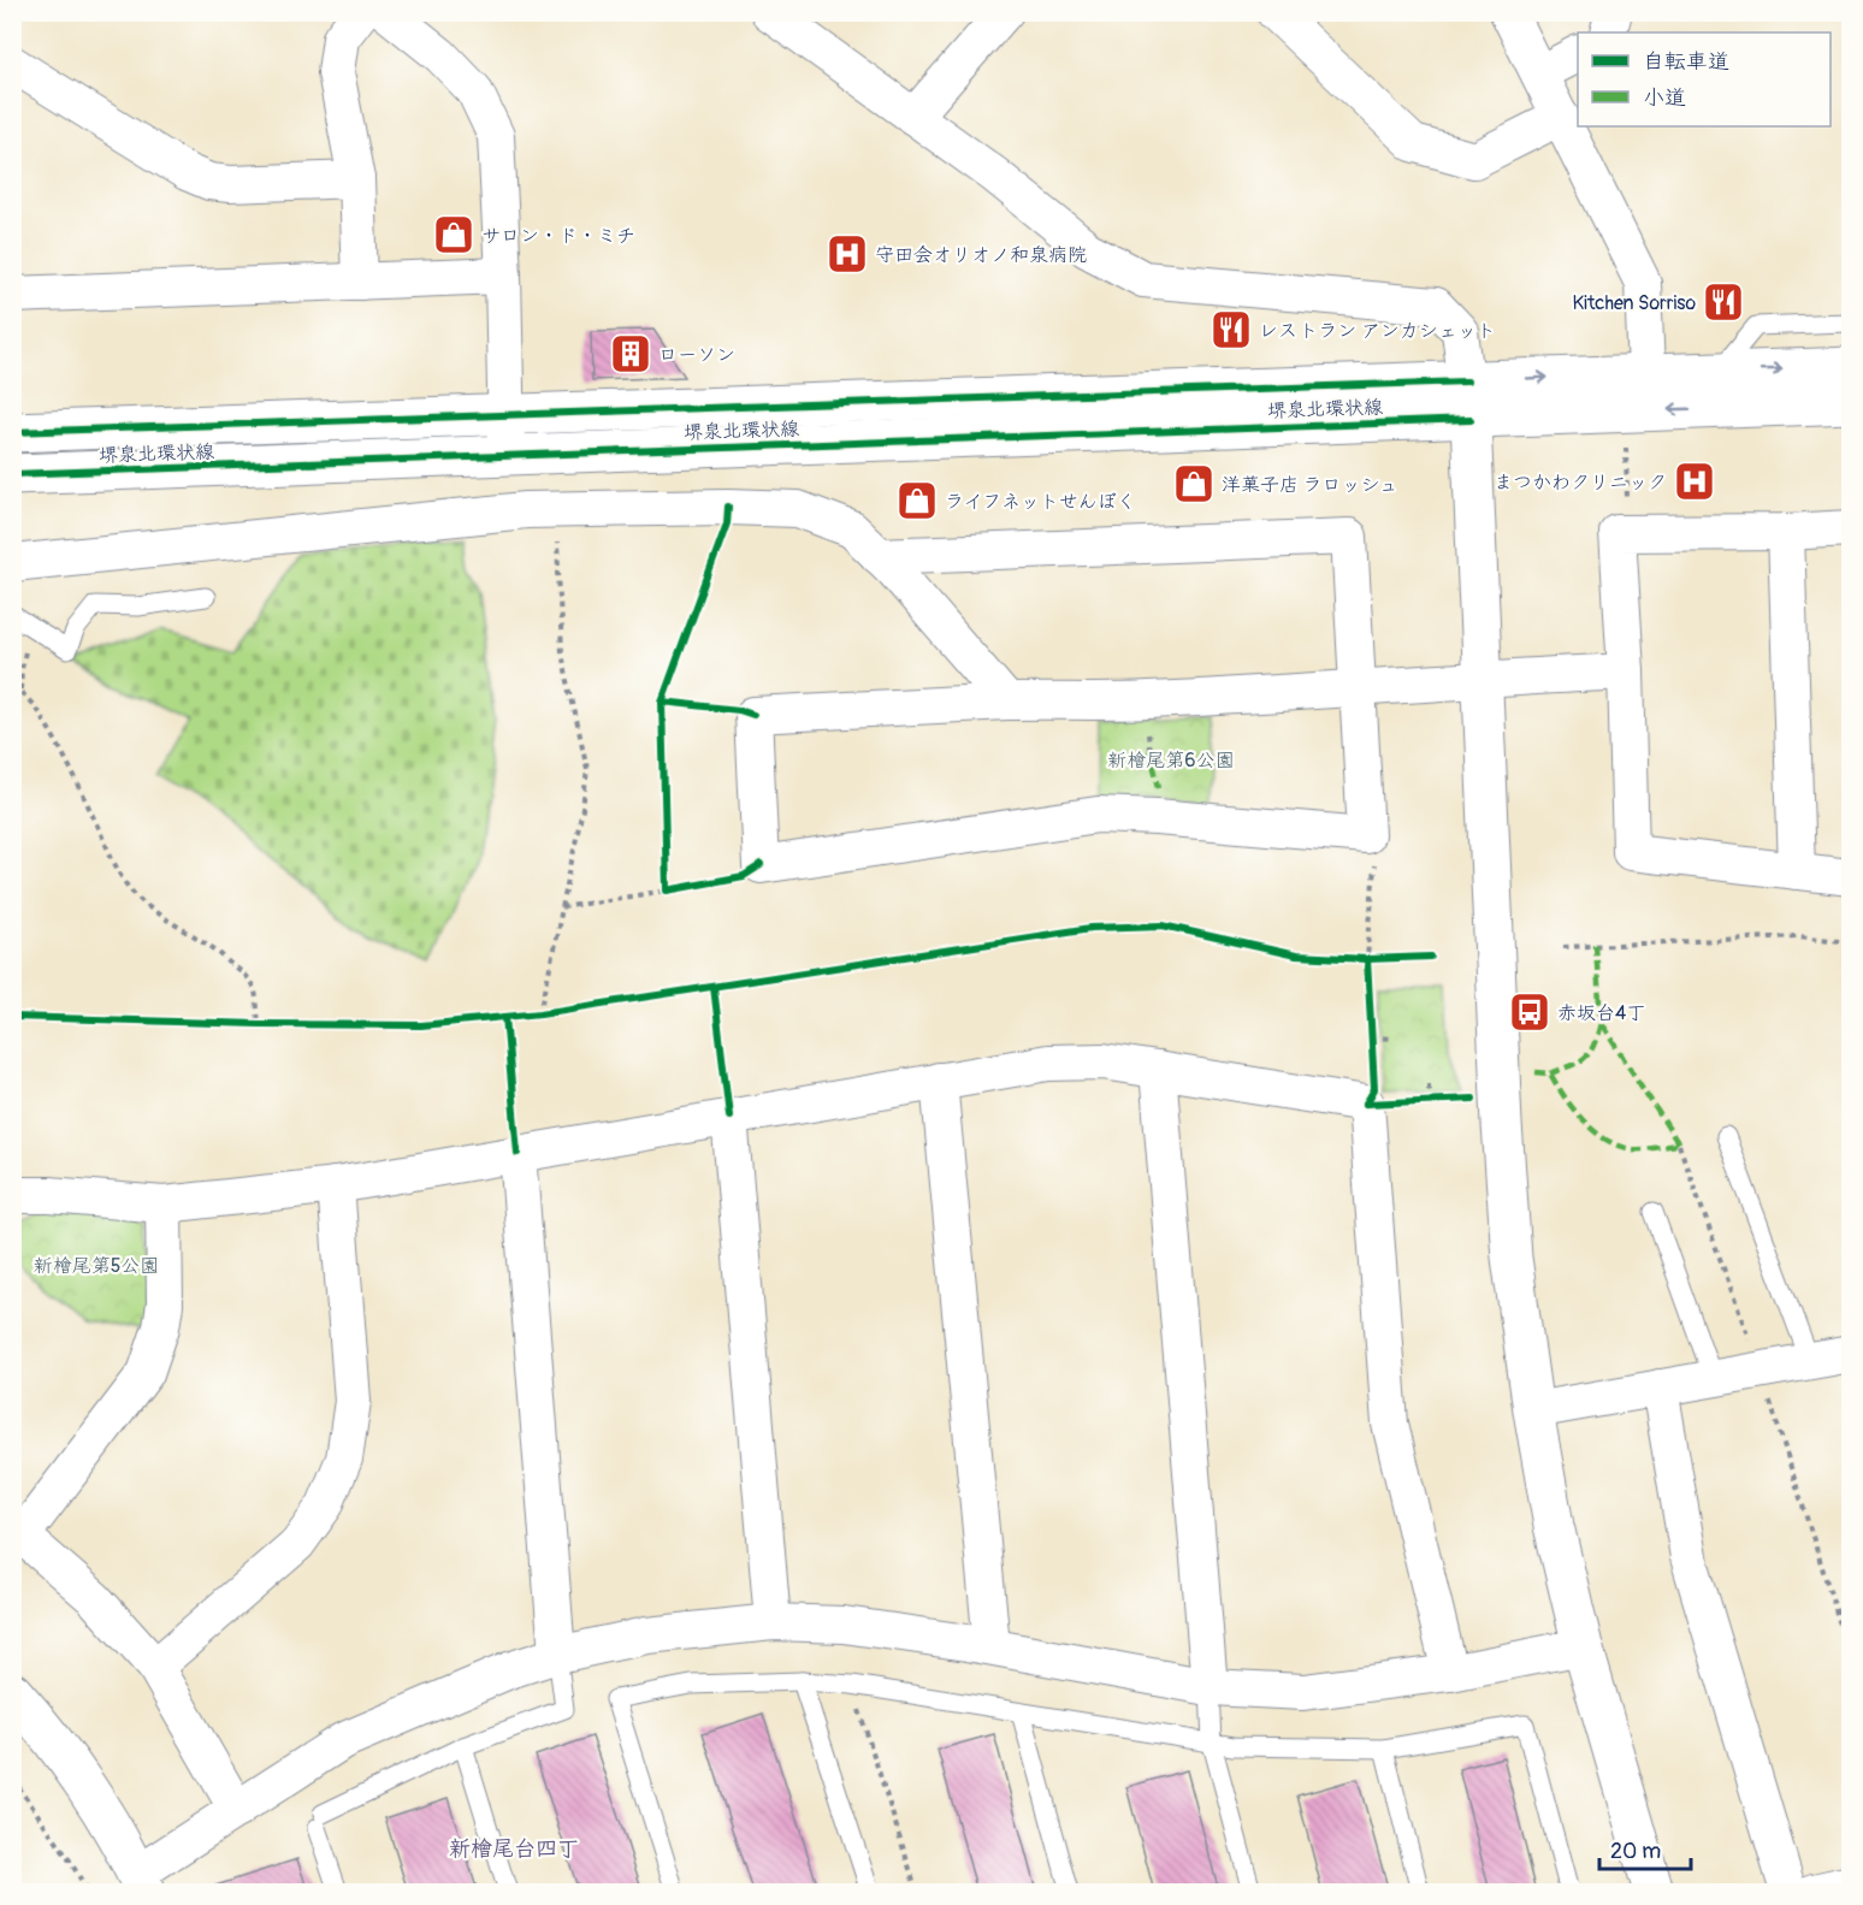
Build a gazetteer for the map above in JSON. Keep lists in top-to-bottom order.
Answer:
{
  "streets": {
    "main road": ["堺泉北環状線"]
  },
  "districts": ["新檜尾台四丁"],
  "parks": ["新檜尾第6公園", "新檜尾第5公園"],
  "places": {
    "shop": ["サロン・ド・ミチ", "洋菓子店 ラロッシュ", "ライフネットせんぼく"],
    "hospital": ["守田会オリオノ和泉病院", "まつかわクリニック"],
    "restaurant": ["Kitchen Sorriso", "レストラン アンカシェット"],
    "building": ["ローソン"],
    "bus stop": ["赤坂台4丁"]
  },
  "legend": ["自転車道", "小道"],
  "scale_bar": "20 m"
}
